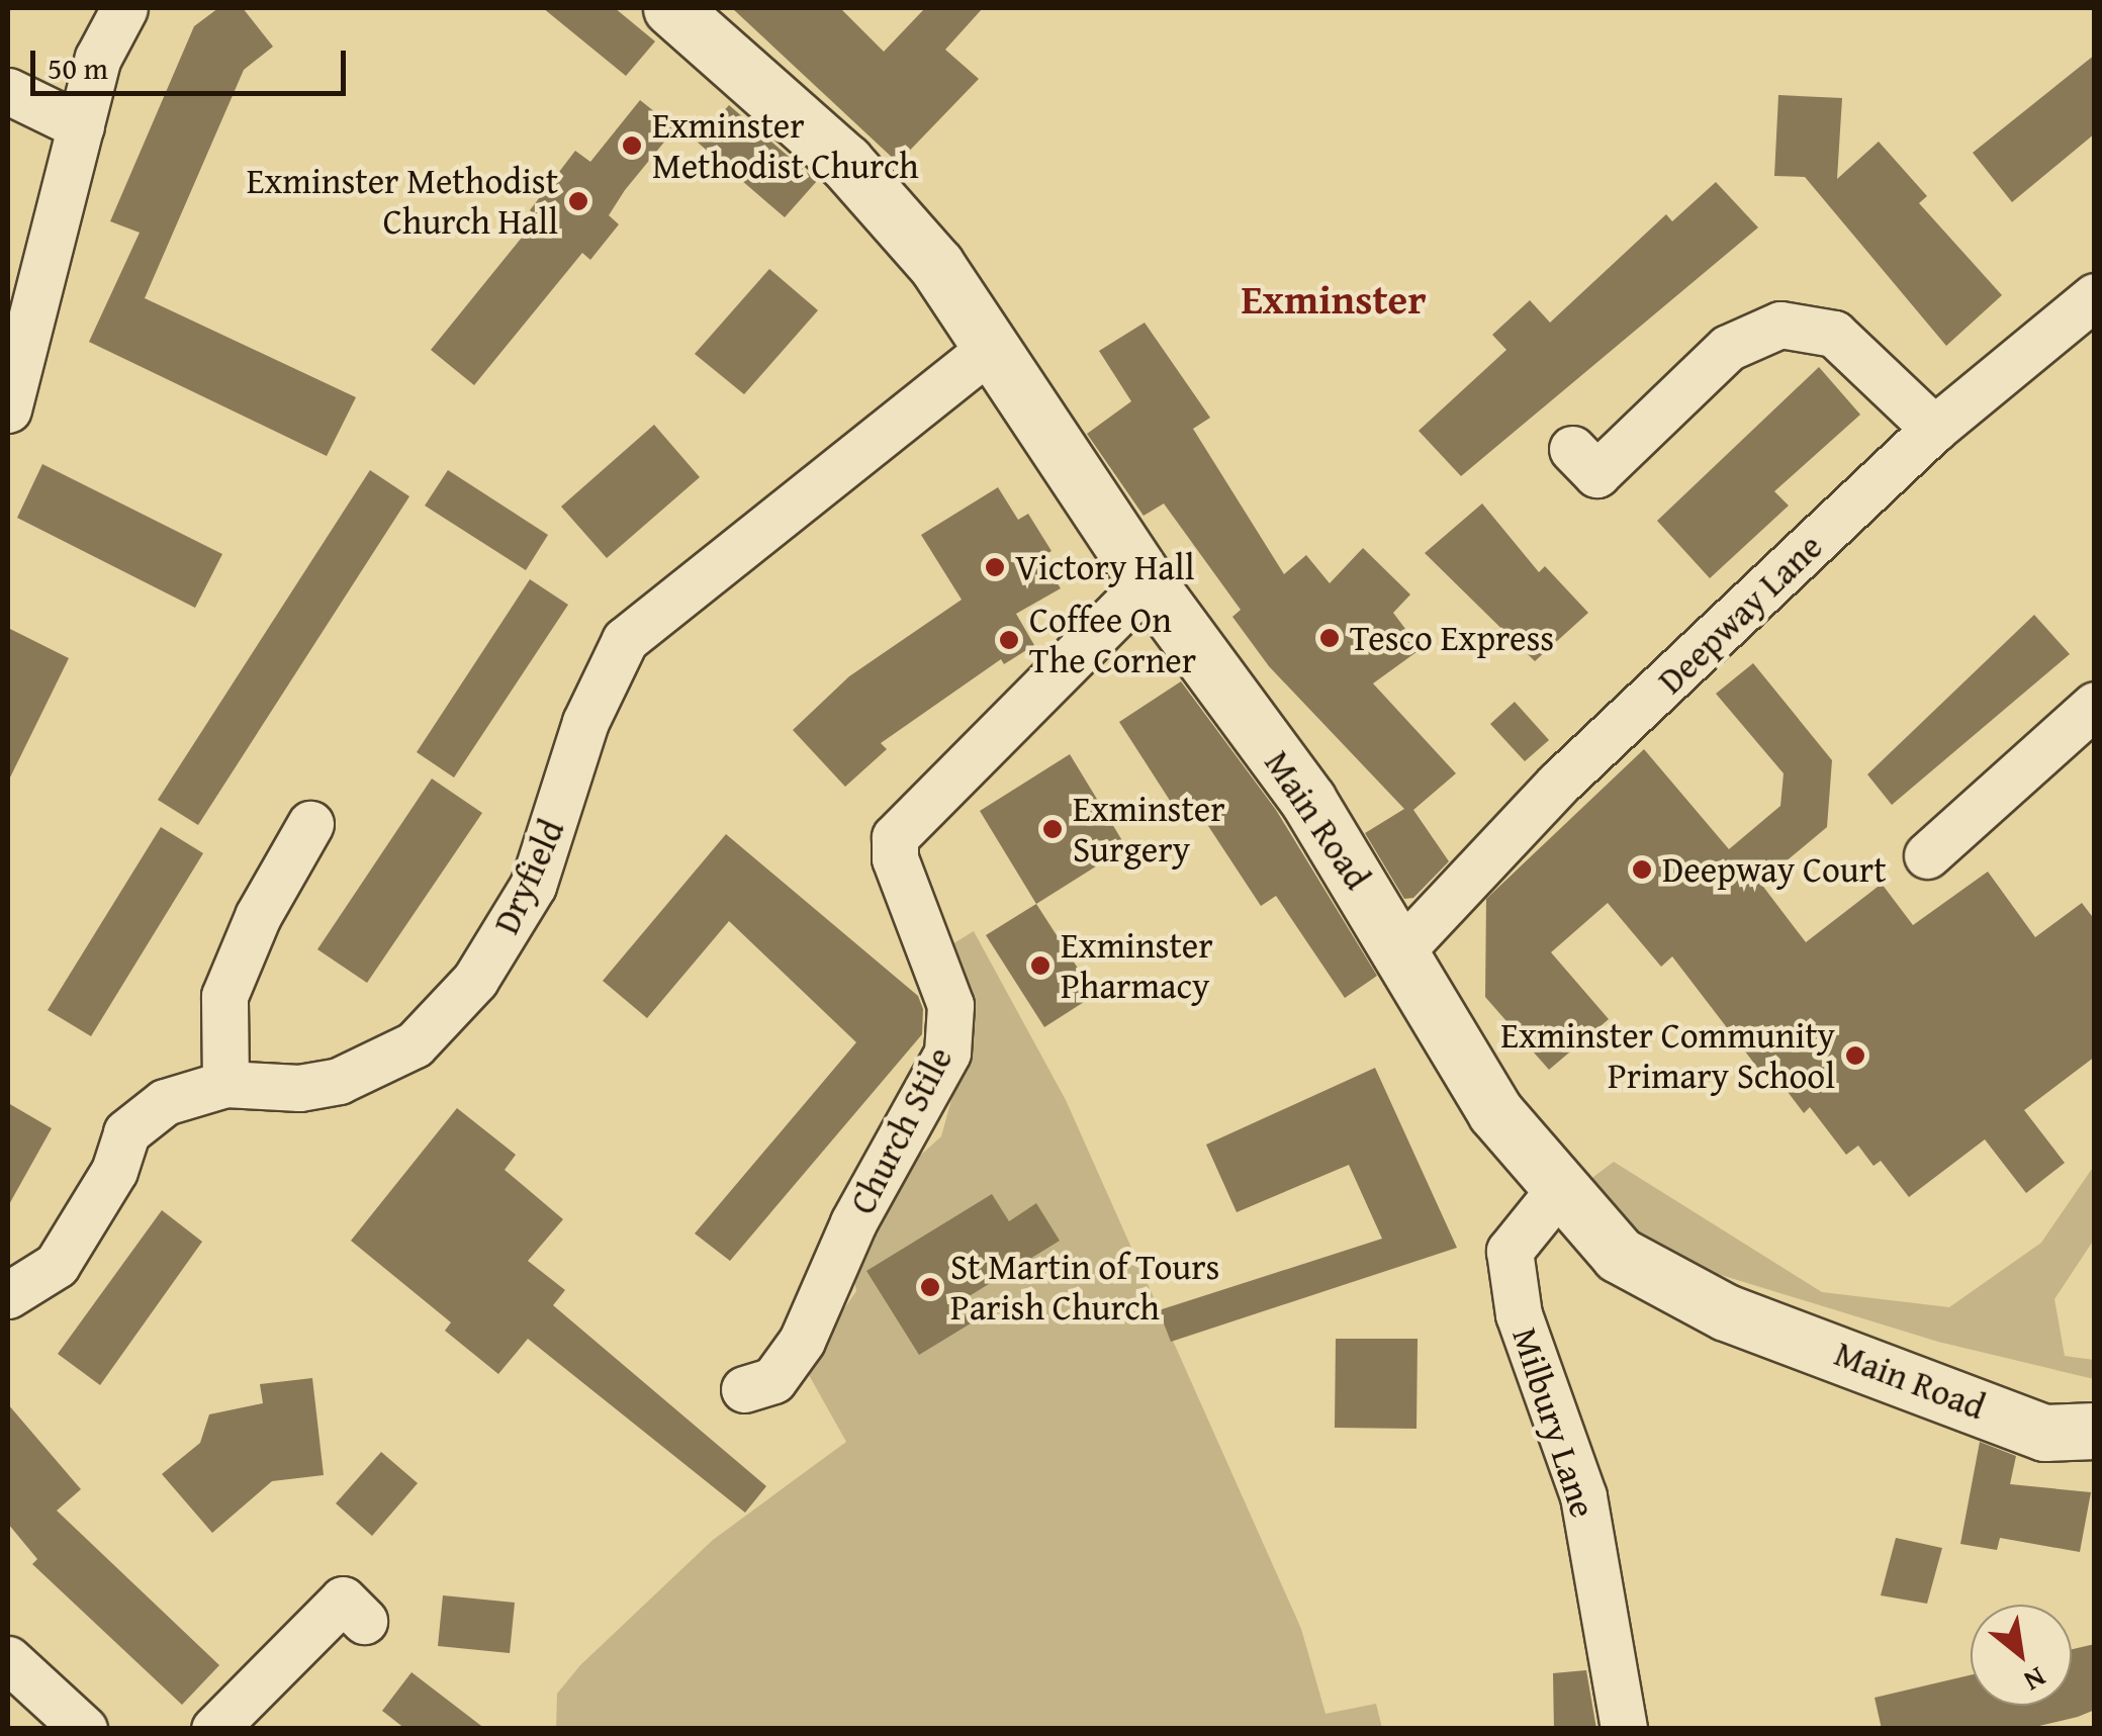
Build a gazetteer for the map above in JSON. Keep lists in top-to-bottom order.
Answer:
{
  "streets": {
    "street": [
      "Deepway Lane",
      "Main Road",
      "Dryfield",
      "Church Stile",
      "Milbury Lane"
    ]
  },
  "crossings": [
    ["Deepway Lane", "Main Road"],
    ["Main Road", "Dryfield"],
    ["Main Road", "Church Stile"],
    ["Main Road", "Milbury Lane"]
  ],
  "districts": ["Exminster"],
  "places": [
    "Exminster Methodist Church",
    "Exminster Methodist Church Hall",
    "Victory Hall",
    "Tesco Express",
    "Coffee On The Corner",
    "Exminster Surgery",
    "Deepway Court",
    "Exminster Pharmacy",
    "Exminster Community Primary School",
    "St Martin of Tours Parish Church"
  ],
  "scale_bar": "50 m",
  "north": "bottom right"
}
